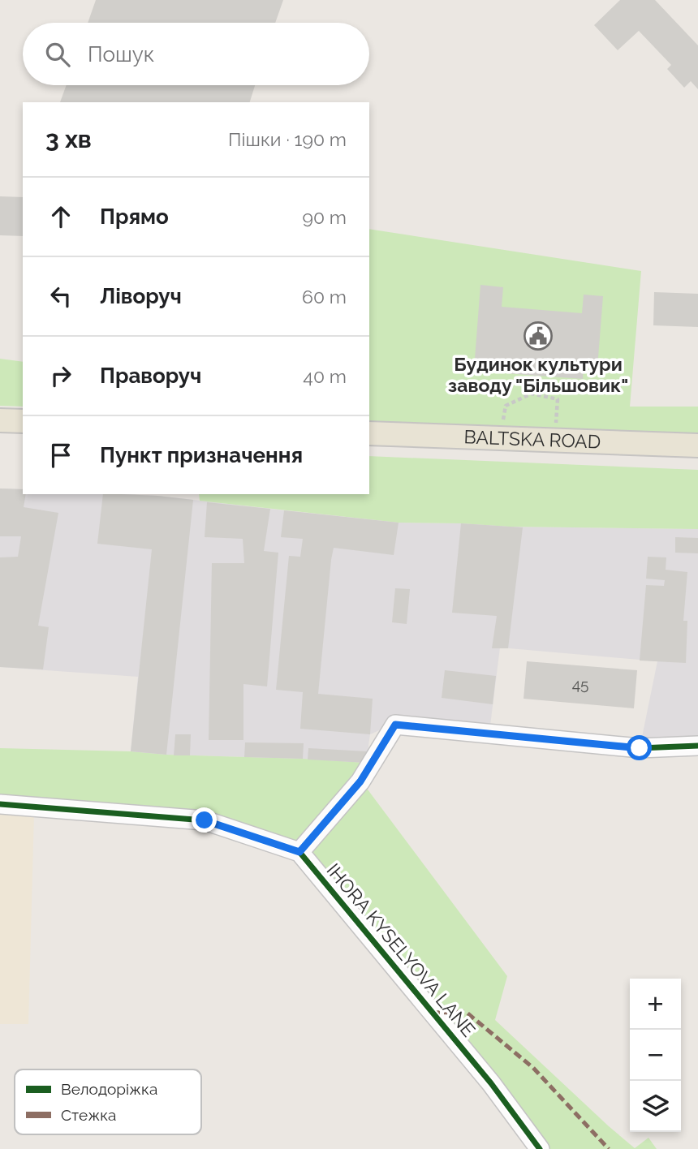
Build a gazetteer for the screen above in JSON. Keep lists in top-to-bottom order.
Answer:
{
  "streets": {
    "main road": ["BALTSKA ROAD"],
    "street": ["IHORA KYSELYOVA LANE"]
  },
  "places": {
    "public building": ["Будинок культури заводу \"Більшовик\""]
  },
  "house_numbers": ["45"],
  "legend": ["Велодоріжка", "Стежка"],
  "page": {
    "search": "Пошук",
    "heading": ["3 хв", "Пішки · 190 m"],
    "list": [
      ["Прямо", "90 m"],
      ["Ліворуч", "60 m"],
      ["Праворуч", "40 m"],
      "Пункт призначення"
    ],
    "map_buttons": ["+", "−"]
  }
}
